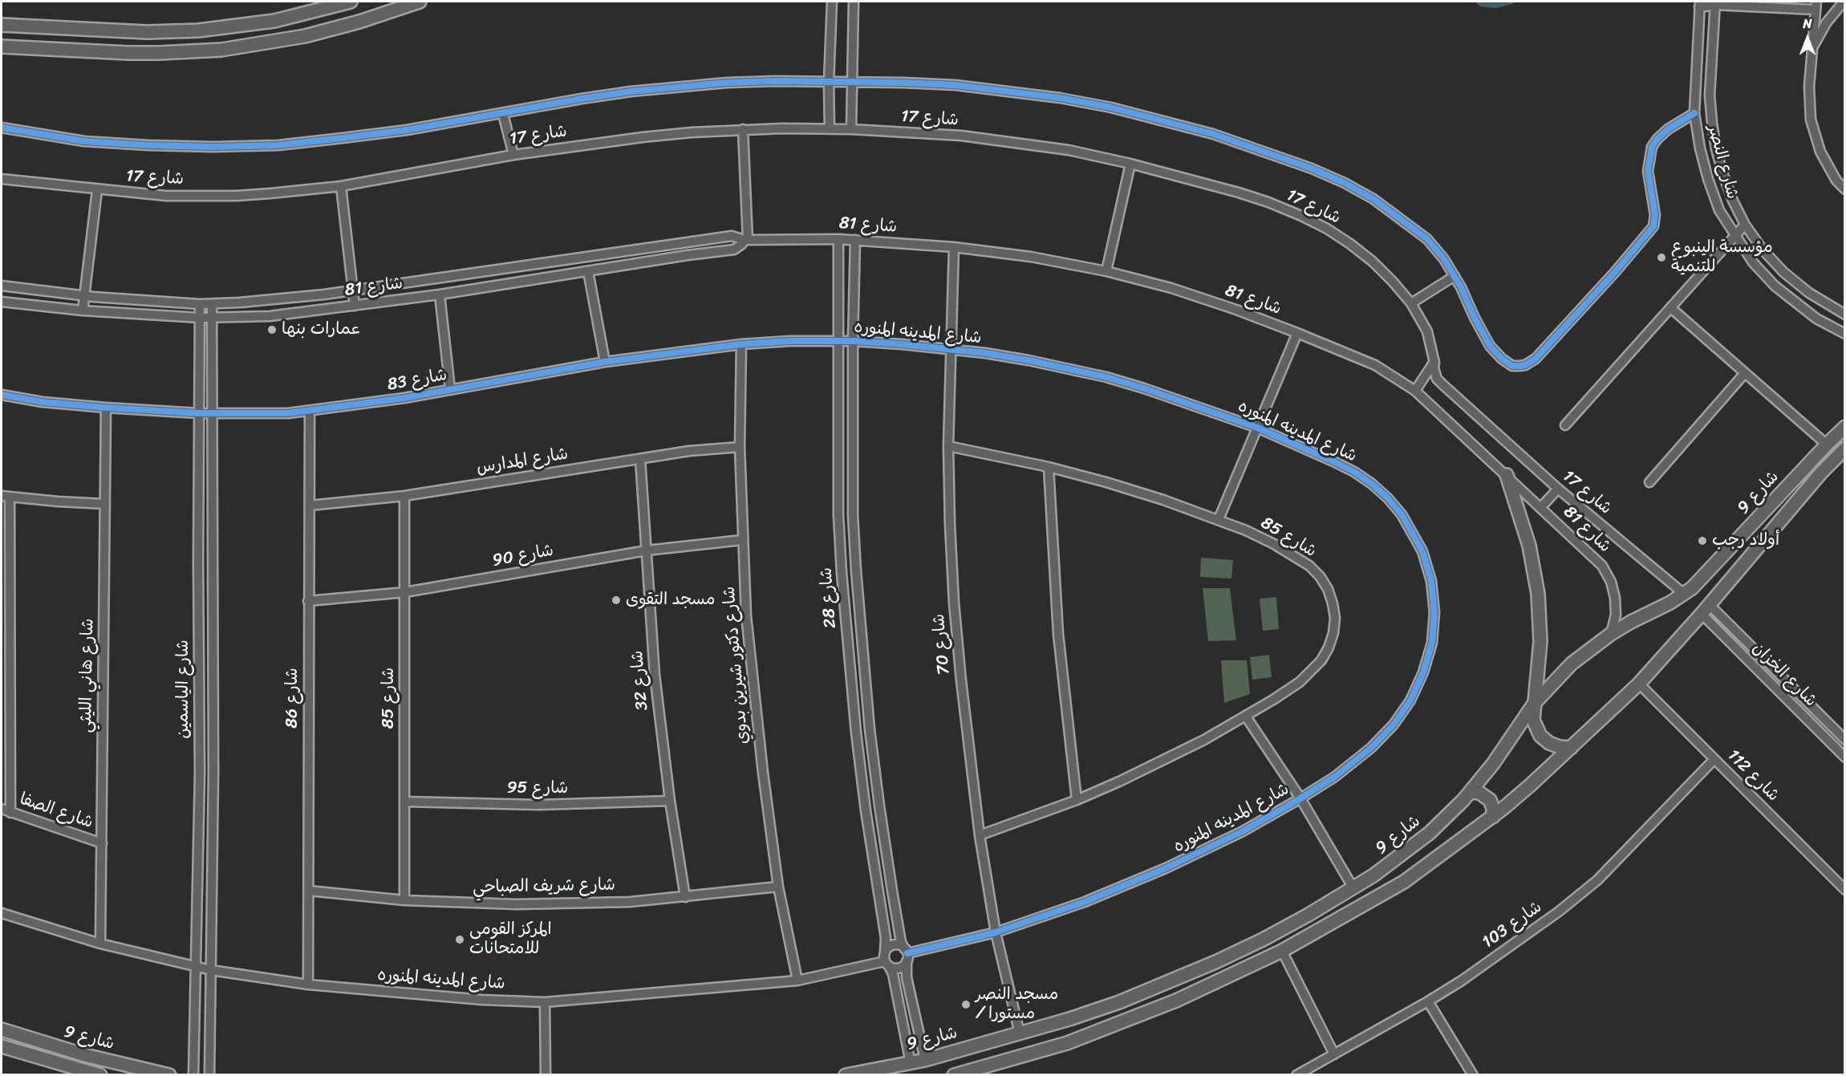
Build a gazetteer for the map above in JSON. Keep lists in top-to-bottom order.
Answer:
{
  "streets": {
    "main road": ["شارع 9"],
    "street": [
      "شارع 17",
      "شارع النصر",
      "شارع 81",
      "شارع المدينه المنوره",
      "شارع 83",
      "شارع المدارس",
      "شارع 85",
      "شارع 90",
      "شارع 28",
      "شارع 70",
      "شارع دكتور شيرين بدوي",
      "شارع الخزان",
      "شارع هاني الليثي",
      "شارع 32",
      "شارع الياسمين",
      "شارع 86",
      "شارع 112",
      "شارع 95",
      "شارع الصفا",
      "شارع شريف الصباحي",
      "شارع 103"
    ]
  },
  "crossings": [
    ["شارع 17", "شارع 9"],
    ["شارع 81", "شارع 9"],
    ["شارع 81", "شارع 28"],
    ["شارع 81", "شارع 70"],
    ["شارع 81", "شارع الياسمين"],
    ["شارع المدينه المنوره", "شارع 83"],
    ["شارع المدينه المنوره", "شارع 28"],
    ["شارع المدينه المنوره", "شارع 70"],
    ["شارع المدينه المنوره", "شارع دكتور شيرين بدوي"],
    ["شارع المدينه المنوره", "شارع هاني الليثي"],
    ["شارع المدينه المنوره", "شارع الياسمين"],
    ["شارع المدينه المنوره", "شارع 86"],
    ["شارع 83", "شارع 28"],
    ["شارع 83", "شارع دكتور شيرين بدوي"],
    ["شارع 83", "شارع هاني الليثي"],
    ["شارع 83", "شارع الياسمين"],
    ["شارع 83", "شارع 86"],
    ["شارع المدارس", "شارع 85"],
    ["شارع المدارس", "شارع دكتور شيرين بدوي"],
    ["شارع المدارس", "شارع 32"],
    ["شارع المدارس", "شارع 86"],
    ["شارع 9", "شارع 28"],
    ["شارع 9", "شارع 70"],
    ["شارع 9", "شارع الخزان"],
    ["شارع 9", "شارع 112"],
    ["شارع 85", "شارع 90"],
    ["شارع 85", "شارع 70"],
    ["شارع 85", "شارع 95"],
    ["شارع 85", "شارع شريف الصباحي"],
    ["شارع 90", "شارع دكتور شيرين بدوي"],
    ["شارع 90", "شارع 32"],
    ["شارع 90", "شارع 86"],
    ["شارع دكتور شيرين بدوي", "شارع شريف الصباحي"],
    ["شارع هاني الليثي", "شارع الصفا"],
    ["شارع 32", "شارع 95"],
    ["شارع 32", "شارع شريف الصباحي"],
    ["شارع 86", "شارع شريف الصباحي"],
    ["شارع 112", "شارع 103"]
  ],
  "places": [
    "مؤسسة الينبوع للتنمية",
    "عمارات بنها",
    "أولاد رجب",
    "مسجد التقوى",
    "المركز القومى للامتحانات",
    "مسجد النصر / مستورا"
  ],
  "north": "top"
}
